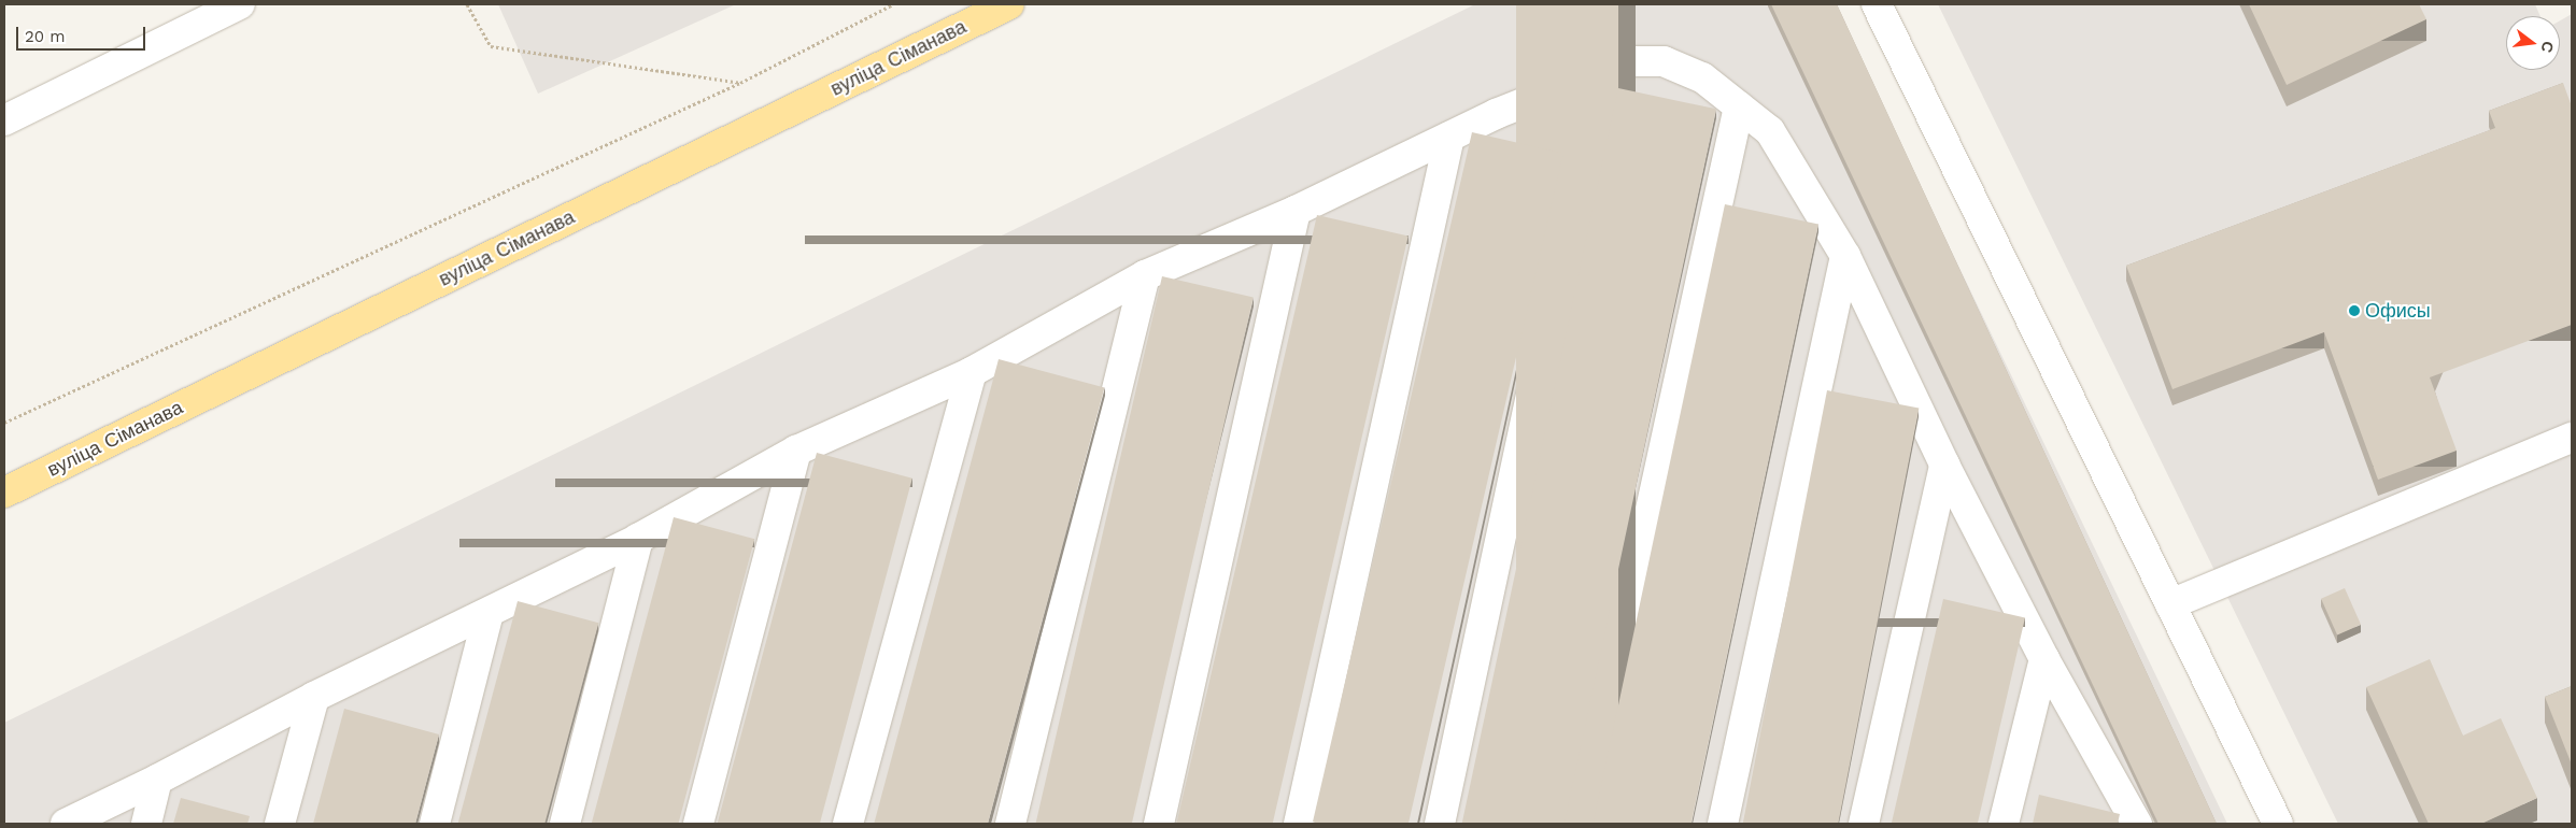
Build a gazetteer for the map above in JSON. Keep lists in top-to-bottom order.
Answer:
{
  "streets": {
    "main road": ["вуліца Сіманава"]
  },
  "places": ["Офисы"],
  "scale_bar": "20 m",
  "north": "right"
}
